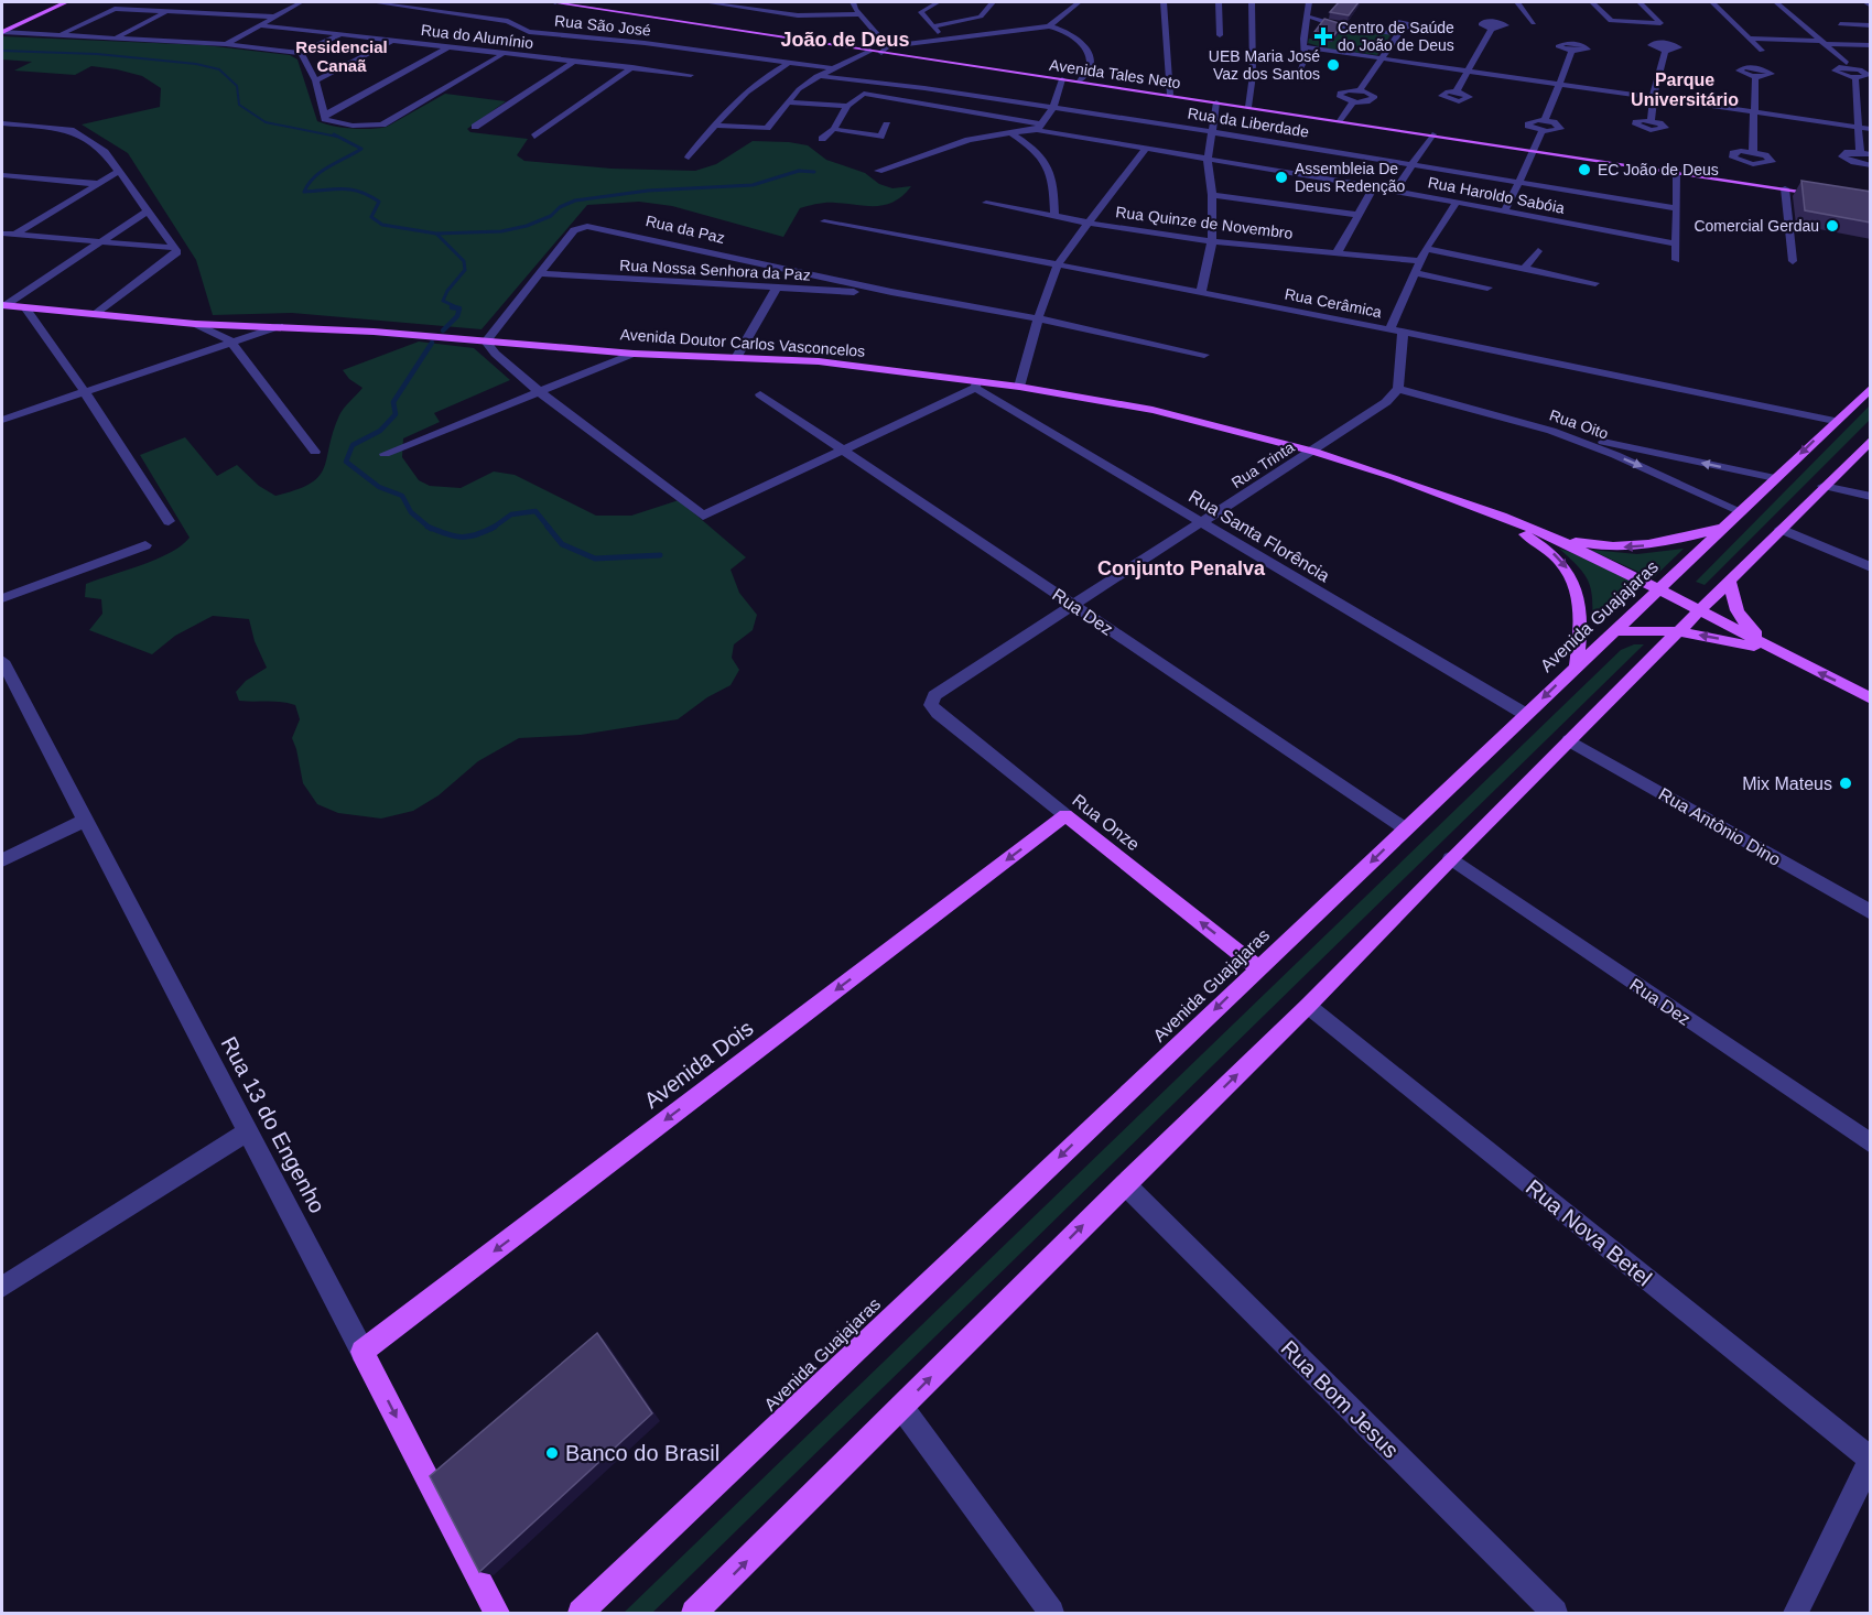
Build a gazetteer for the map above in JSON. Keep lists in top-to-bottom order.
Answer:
{
  "streets": {
    "main road": [
      "Avenida Tales Neto",
      "Avenida Doutor Carlos Vasconcelos",
      "Avenida Guajajaras",
      "Rua Onze",
      "Avenida Dois",
      "Rua 13 do Engenho"
    ],
    "street": [
      "Rua São José",
      "Rua do Alumínio",
      "Rua da Liberdade",
      "Rua Haroldo Sabóia",
      "Rua Quinze de Novembro",
      "Rua da Paz",
      "Rua Nossa Senhora da Paz",
      "Rua Cerâmica",
      "Rua Oito",
      "Rua Trinta",
      "Rua Santa Florência",
      "Rua Dez",
      "Rua Antônio Dino",
      "Rua Nova Betel",
      "Rua Bom Jesus"
    ]
  },
  "crossings": [
    ["Rua da Paz", "Rua Nossa Senhora da Paz"],
    ["Rua da Paz", "Avenida Doutor Carlos Vasconcelos"],
    ["Rua Cerâmica", "Avenida Guajajaras"],
    ["Avenida Doutor Carlos Vasconcelos", "Rua Trinta"],
    ["Avenida Doutor Carlos Vasconcelos", "Rua Santa Florência"],
    ["Avenida Doutor Carlos Vasconcelos", "Avenida Guajajaras"],
    ["Rua Oito", "Rua Trinta"],
    ["Rua Oito", "Avenida Guajajaras"],
    ["Rua Trinta", "Rua Santa Florência"],
    ["Rua Trinta", "Rua Dez"],
    ["Rua Trinta", "Rua Onze"],
    ["Rua Santa Florência", "Avenida Guajajaras"],
    ["Rua Dez", "Avenida Guajajaras"],
    ["Avenida Guajajaras", "Rua Onze"],
    ["Rua Onze", "Avenida Dois"],
    ["Avenida Dois", "Rua 13 do Engenho"]
  ],
  "one_way": ["Rua Onze", "Avenida Dois"],
  "districts": [
    "João de Deus",
    "Residencial Canaã",
    "Parque Universitário",
    "Conjunto Penalva"
  ],
  "places": {
    "health": ["Centro de Saúde do João de Deus"],
    "other": [
      "UEB Maria José Vaz dos Santos",
      "EC João de Deus",
      "Assembleia De Deus Redenção",
      "Comercial Gerdau",
      "Mix Mateus",
      "Banco do Brasil"
    ]
  }
}
